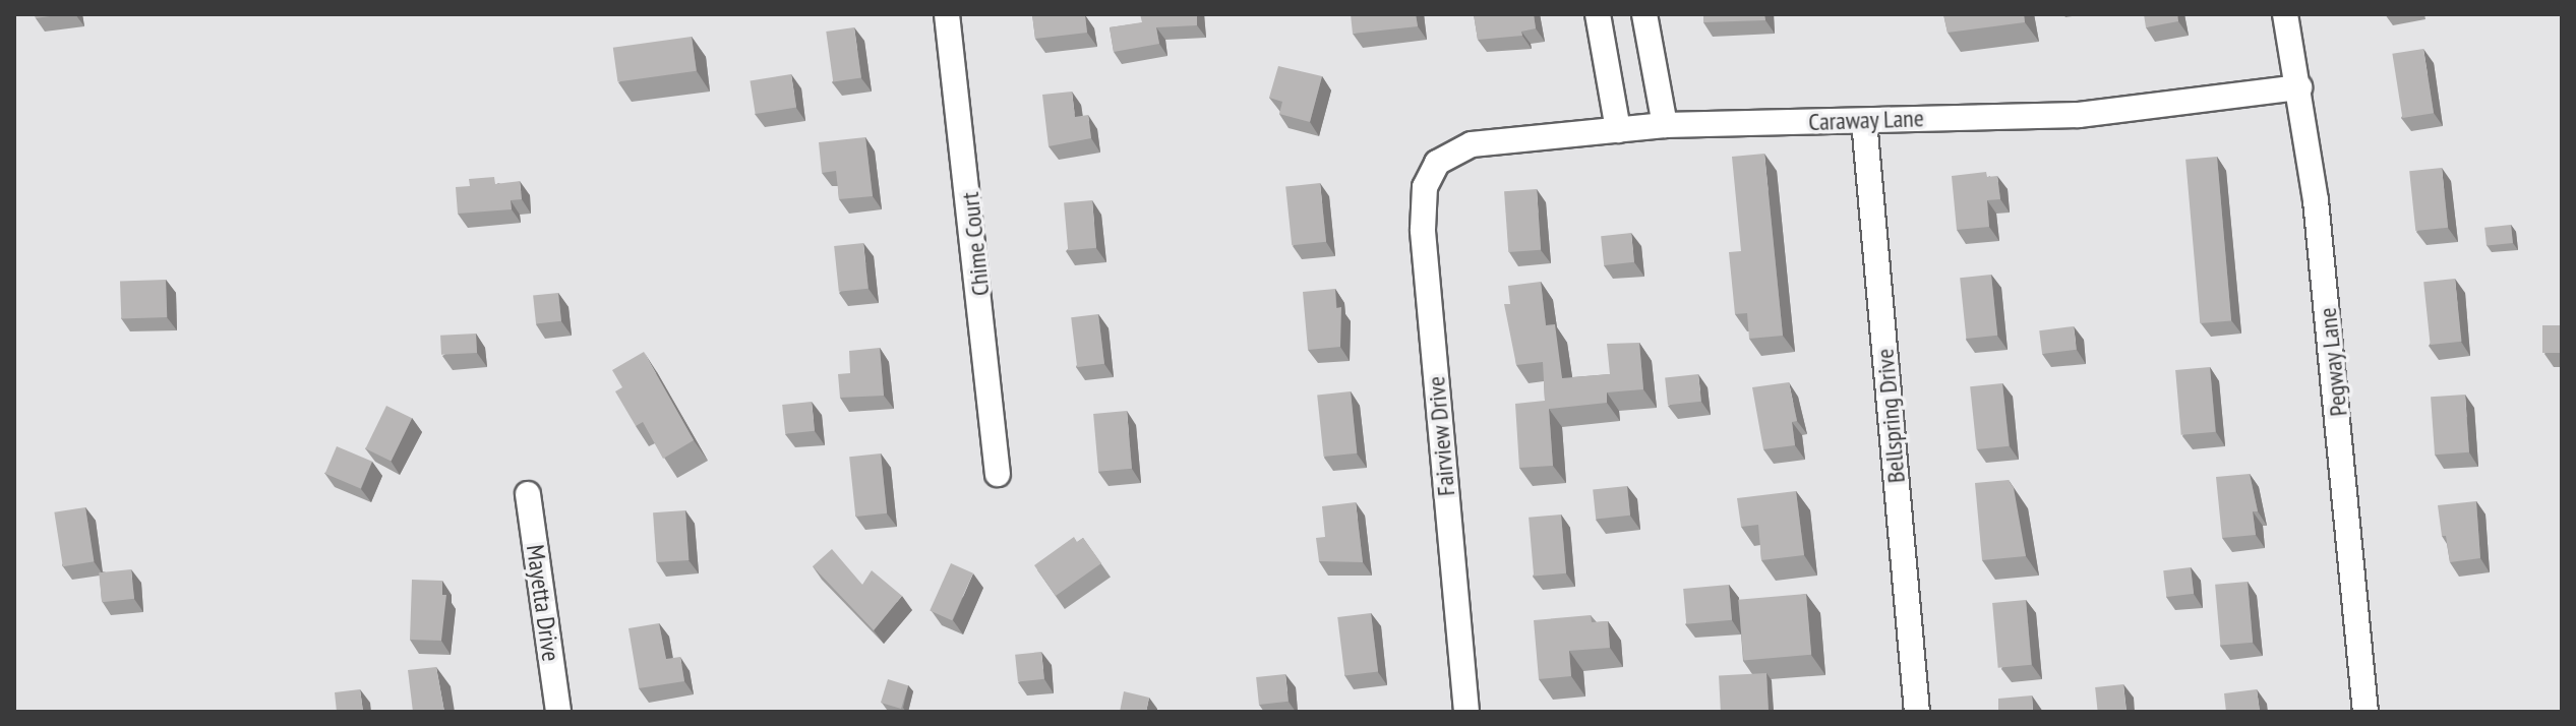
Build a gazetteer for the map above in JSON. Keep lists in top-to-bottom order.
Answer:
{
  "streets": {
    "street": [
      "Caraway Lane",
      "Chime Court",
      "Pegway Lane",
      "Bellspring Drive",
      "Fairview Drive",
      "Mayetta Drive"
    ]
  },
  "crossings": [
    ["Caraway Lane", "Pegway Lane"],
    ["Caraway Lane", "Bellspring Drive"],
    ["Caraway Lane", "Fairview Drive"]
  ]
}
